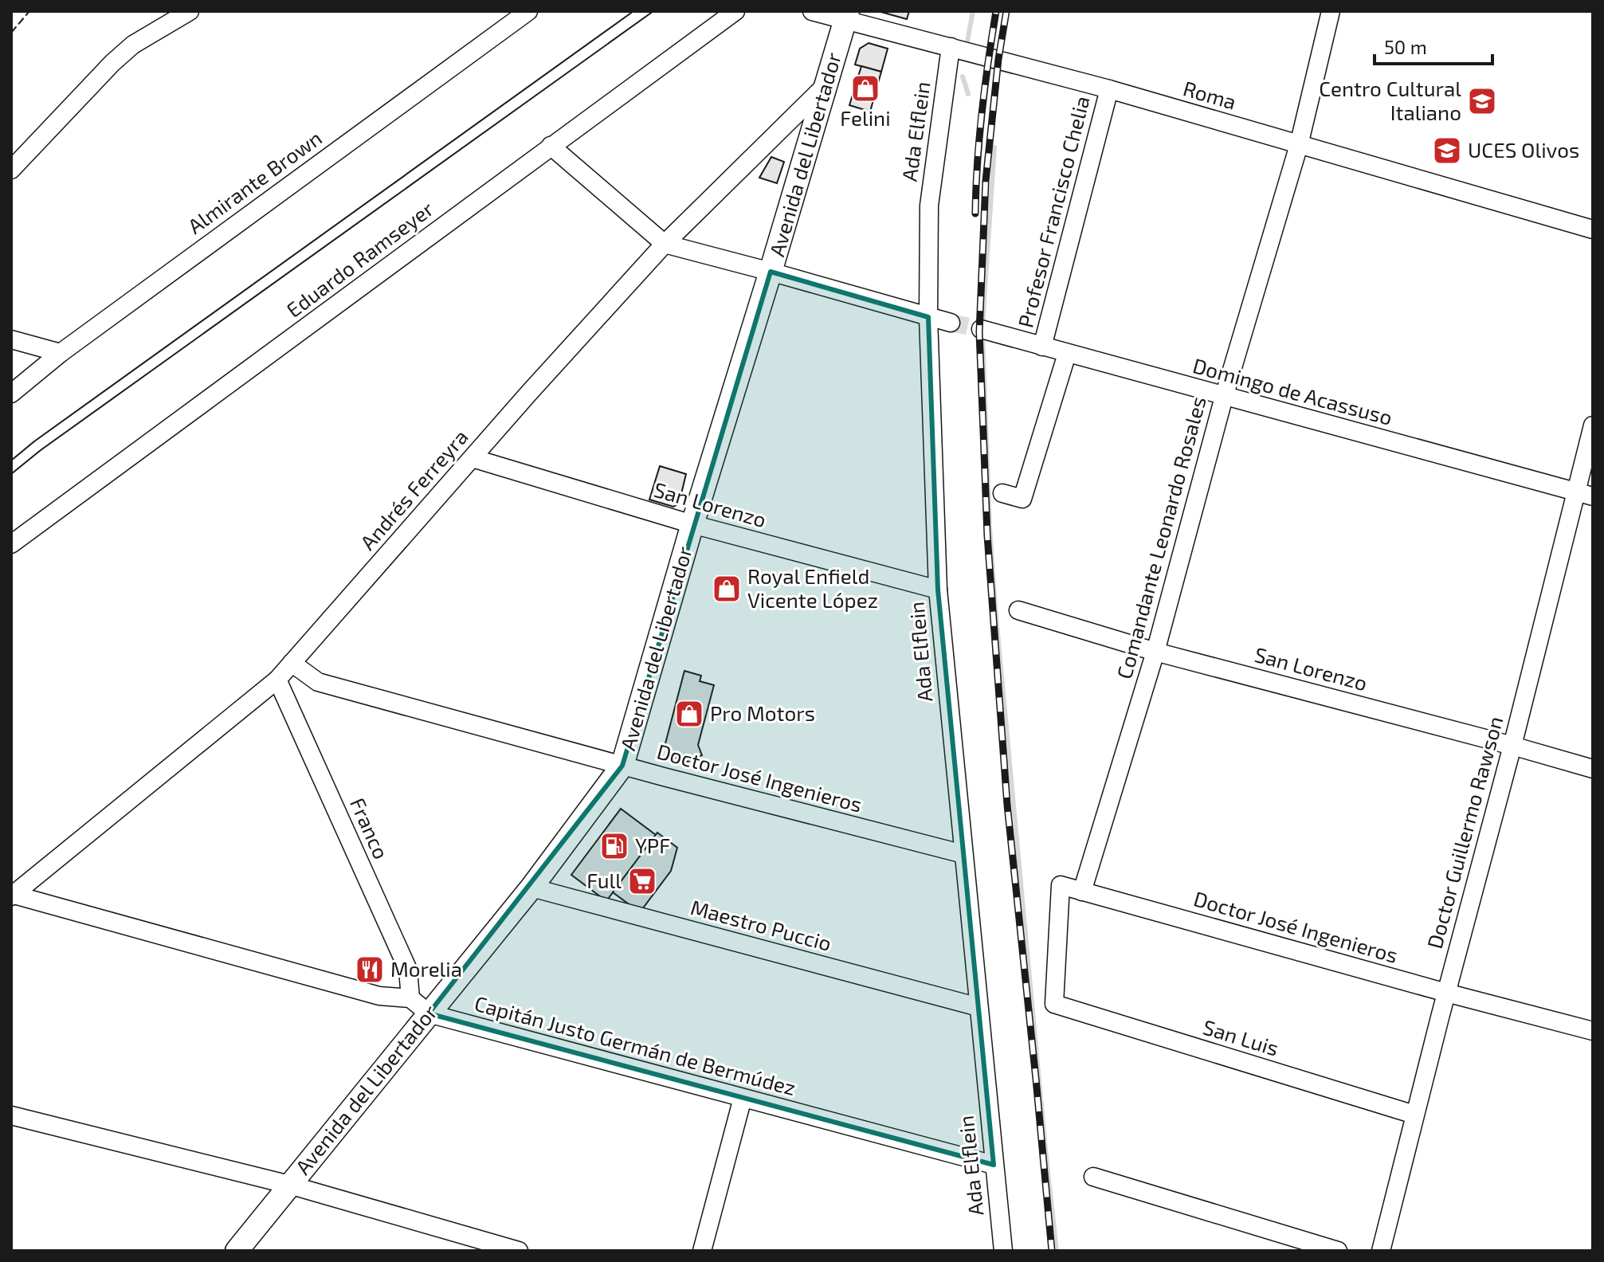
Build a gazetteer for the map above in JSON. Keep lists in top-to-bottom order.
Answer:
{
  "streets": {
    "main road": ["Avenida del Libertador"],
    "street": [
      "Roma",
      "Ada Elflein",
      "Almirante Brown",
      "Profesor Francisco Chelia",
      "Eduardo Ramseyer",
      "Domingo de Acassuso",
      "Andrés Ferreyra",
      "San Lorenzo",
      "Comandante Leonardo Rosales",
      "Doctor José Ingenieros",
      "Franco",
      "Doctor Guillermo Rawson",
      "Maestro Puccio",
      "San Luis",
      "Capitán Justo Germán de Bermúdez"
    ]
  },
  "crossings": [
    ["Roma", "Ada Elflein"],
    ["Roma", "Avenida del Libertador"],
    ["Roma", "Profesor Francisco Chelia"],
    ["Roma", "Comandante Leonardo Rosales"],
    ["Ada Elflein", "San Lorenzo"],
    ["Ada Elflein", "Doctor José Ingenieros"],
    ["Ada Elflein", "Maestro Puccio"],
    ["Ada Elflein", "Capitán Justo Germán de Bermúdez"],
    ["Avenida del Libertador", "Andrés Ferreyra"],
    ["Avenida del Libertador", "San Lorenzo"],
    ["Avenida del Libertador", "Doctor José Ingenieros"],
    ["Avenida del Libertador", "Maestro Puccio"],
    ["Avenida del Libertador", "Capitán Justo Germán de Bermúdez"],
    ["Profesor Francisco Chelia", "Domingo de Acassuso"],
    ["Domingo de Acassuso", "Comandante Leonardo Rosales"],
    ["Domingo de Acassuso", "Doctor Guillermo Rawson"],
    ["Andrés Ferreyra", "San Lorenzo"],
    ["Andrés Ferreyra", "Doctor José Ingenieros"],
    ["Andrés Ferreyra", "Franco"],
    ["San Lorenzo", "Comandante Leonardo Rosales"],
    ["San Lorenzo", "Doctor Guillermo Rawson"],
    ["Comandante Leonardo Rosales", "Doctor José Ingenieros"],
    ["Doctor José Ingenieros", "Doctor Guillermo Rawson"],
    ["Doctor José Ingenieros", "San Luis"],
    ["Franco", "Capitán Justo Germán de Bermúdez"],
    ["Doctor Guillermo Rawson", "San Luis"]
  ],
  "places": {
    "shop": ["Felini", "Royal Enfield Vicente López", "Pro Motors"],
    "school or university": ["Centro Cultural Italiano", "UCES Olivos"],
    "fuel station": ["YPF"],
    "supermarket": ["Full"],
    "restaurant": ["Morelia"]
  },
  "scale_bar": "50 m"
}
